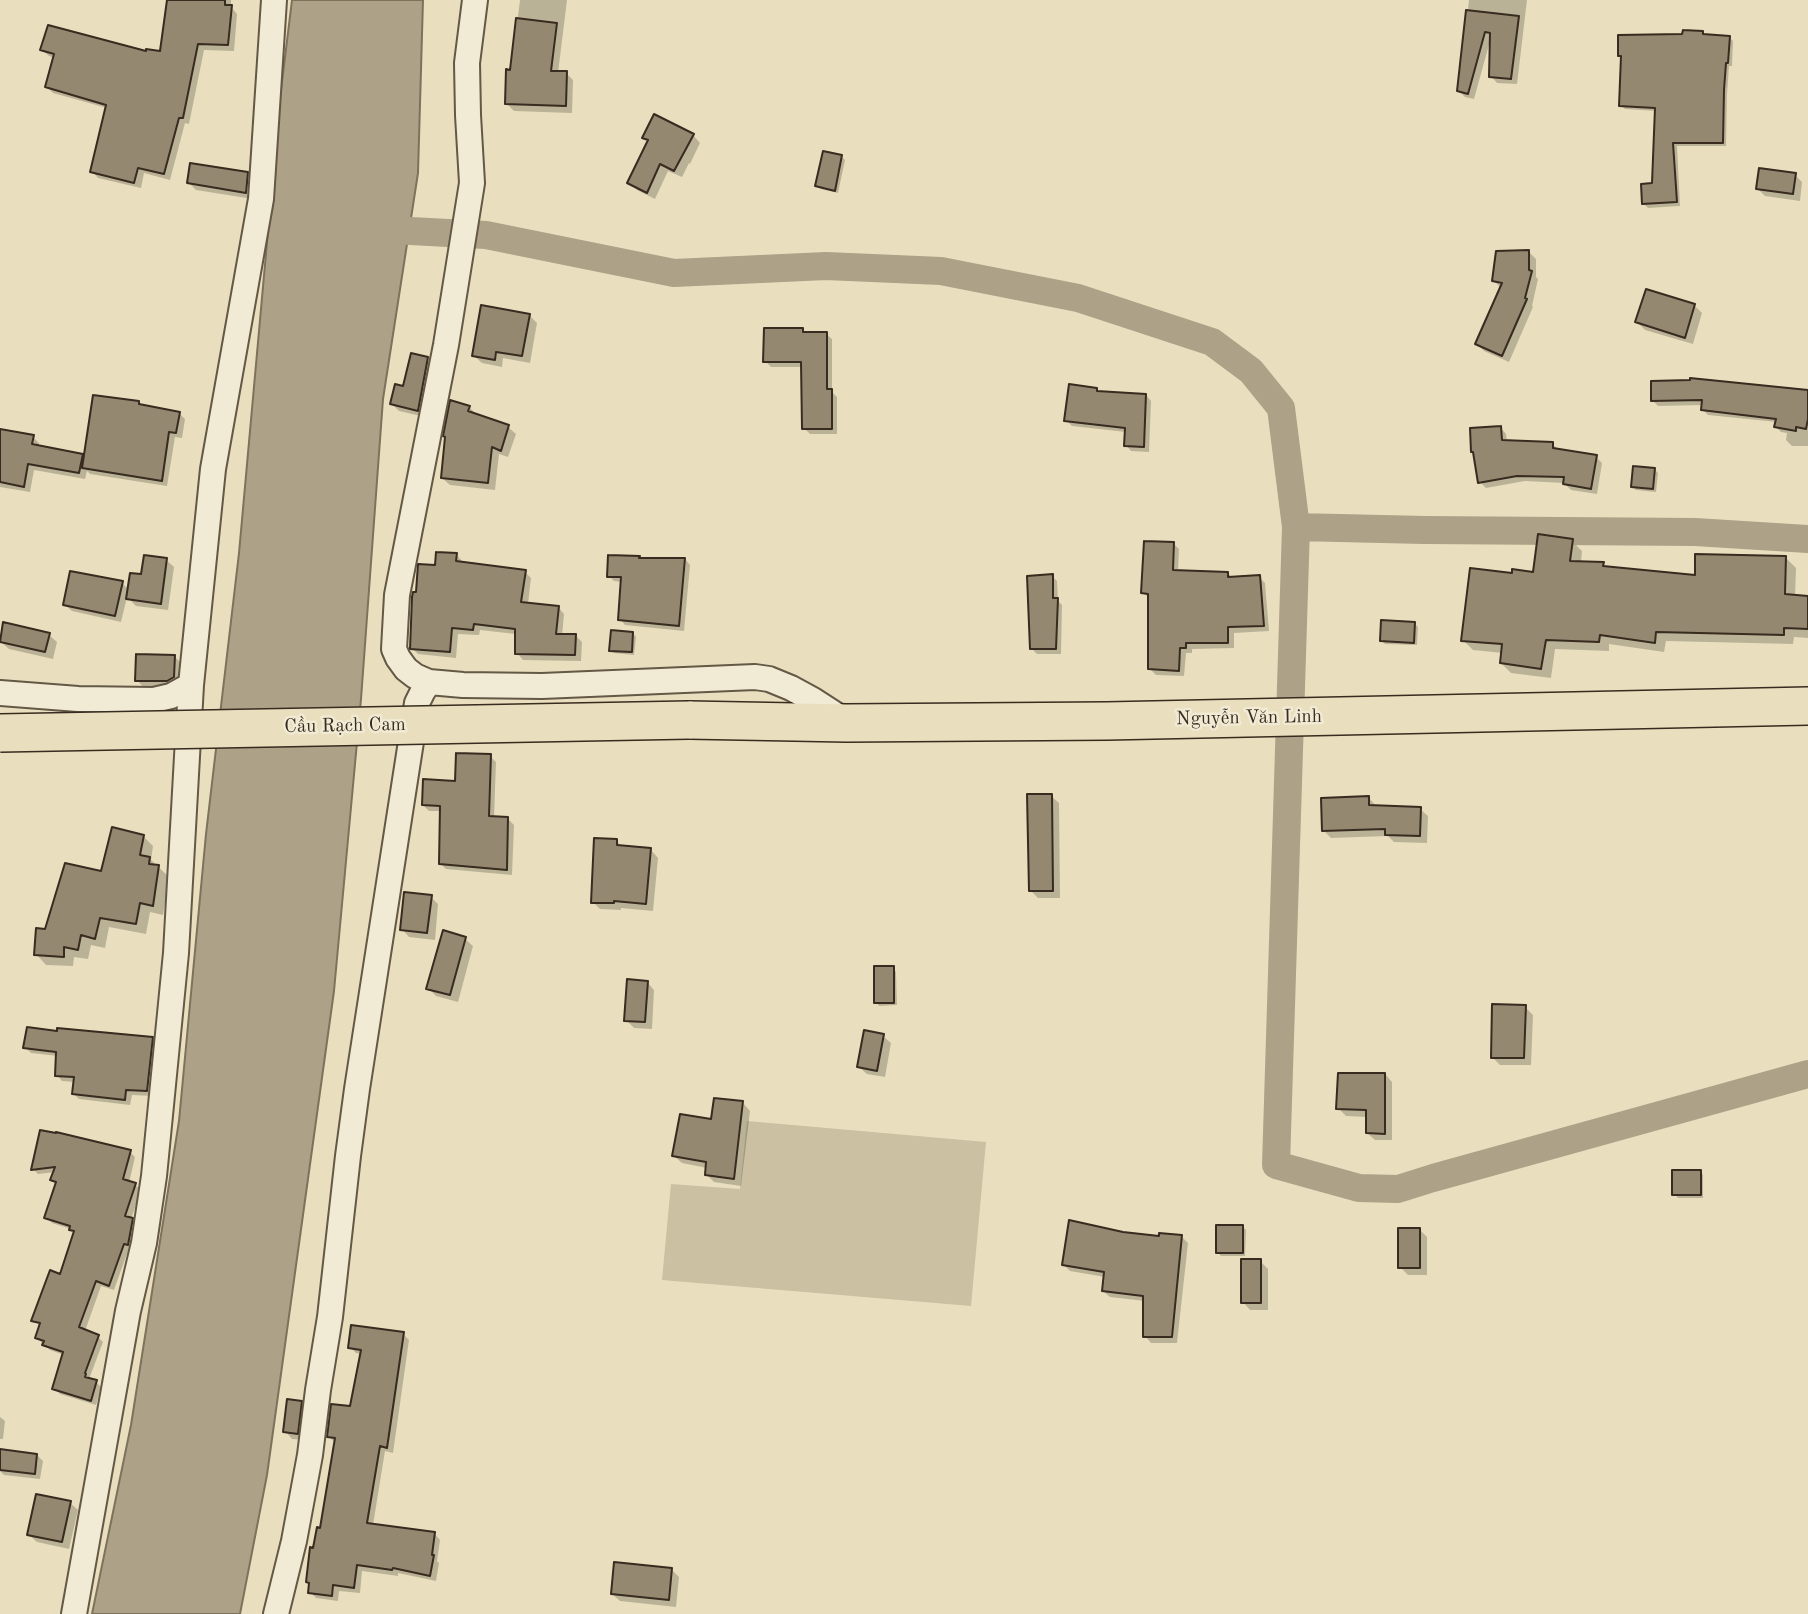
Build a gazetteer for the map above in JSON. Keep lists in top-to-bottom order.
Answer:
{
  "streets": {
    "highway": ["Nguyễn Văn Linh", "Cầu Rạch Cam"]
  },
  "crossings": [
    ["Nguyễn Văn Linh", "Cầu Rạch Cam"]
  ]
}
